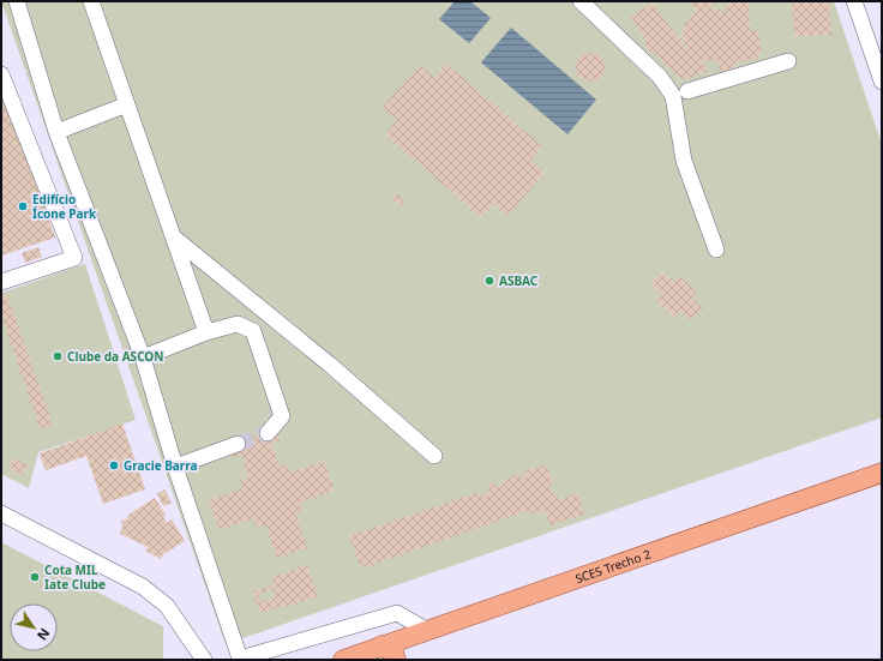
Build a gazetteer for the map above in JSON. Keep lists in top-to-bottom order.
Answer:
{
  "streets": {
    "main road": ["SCES Trecho 2"]
  },
  "places": [
    "Edifício Ícone Park",
    "ASBAC",
    "Clube da ASCON",
    "Gracie Barra",
    "Cota MIL Iate Clube"
  ],
  "north": "bottom right"
}
